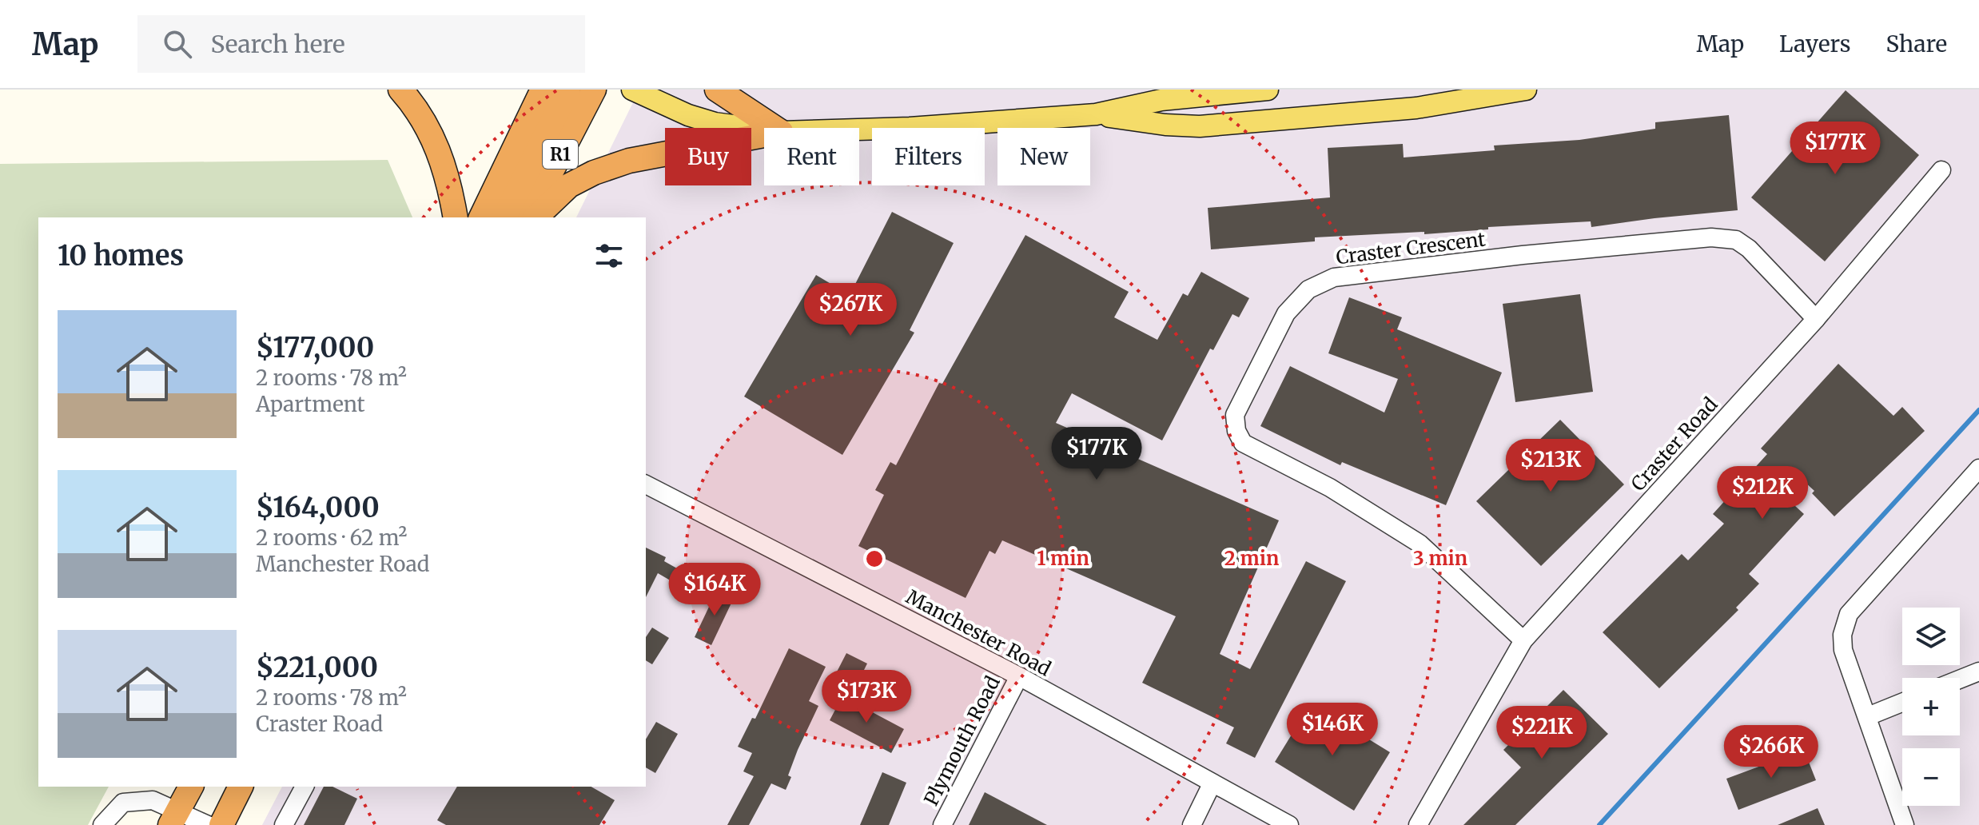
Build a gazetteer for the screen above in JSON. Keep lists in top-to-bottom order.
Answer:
{
  "streets": {
    "highway": ["R1"],
    "street": [
      "Craster Crescent",
      "Craster Road",
      "Manchester Road",
      "Plymouth Road"
    ]
  },
  "crossings": [
    ["Craster Crescent", "Craster Road"],
    ["Manchester Road", "Plymouth Road"]
  ],
  "page": {
    "header": "Map",
    "search": "Search here",
    "nav": ["Map", "Layers", "Share"],
    "price": [
      "$177K",
      "$267K",
      "$177K",
      "$213K",
      "$212K",
      "$164K",
      "$173K",
      "$146K",
      "$221K",
      "$266K"
    ],
    "chip": [
      "Buy",
      "Rent",
      "Filters",
      "New"
    ],
    "heading": "10 homes",
    "list": [
      {
        "name": "$177,000",
        "note": "2 rooms · 78 m² · Apartment"
      },
      {
        "name": "$164,000",
        "note": "2 rooms · 62 m² · Manchester Road"
      },
      {
        "name": "$221,000",
        "note": "2 rooms · 78 m² · Craster Road"
      }
    ],
    "map_buttons": ["+", "−"]
  },
  "rings": ["1 min", "2 min", "3 min"]
}
